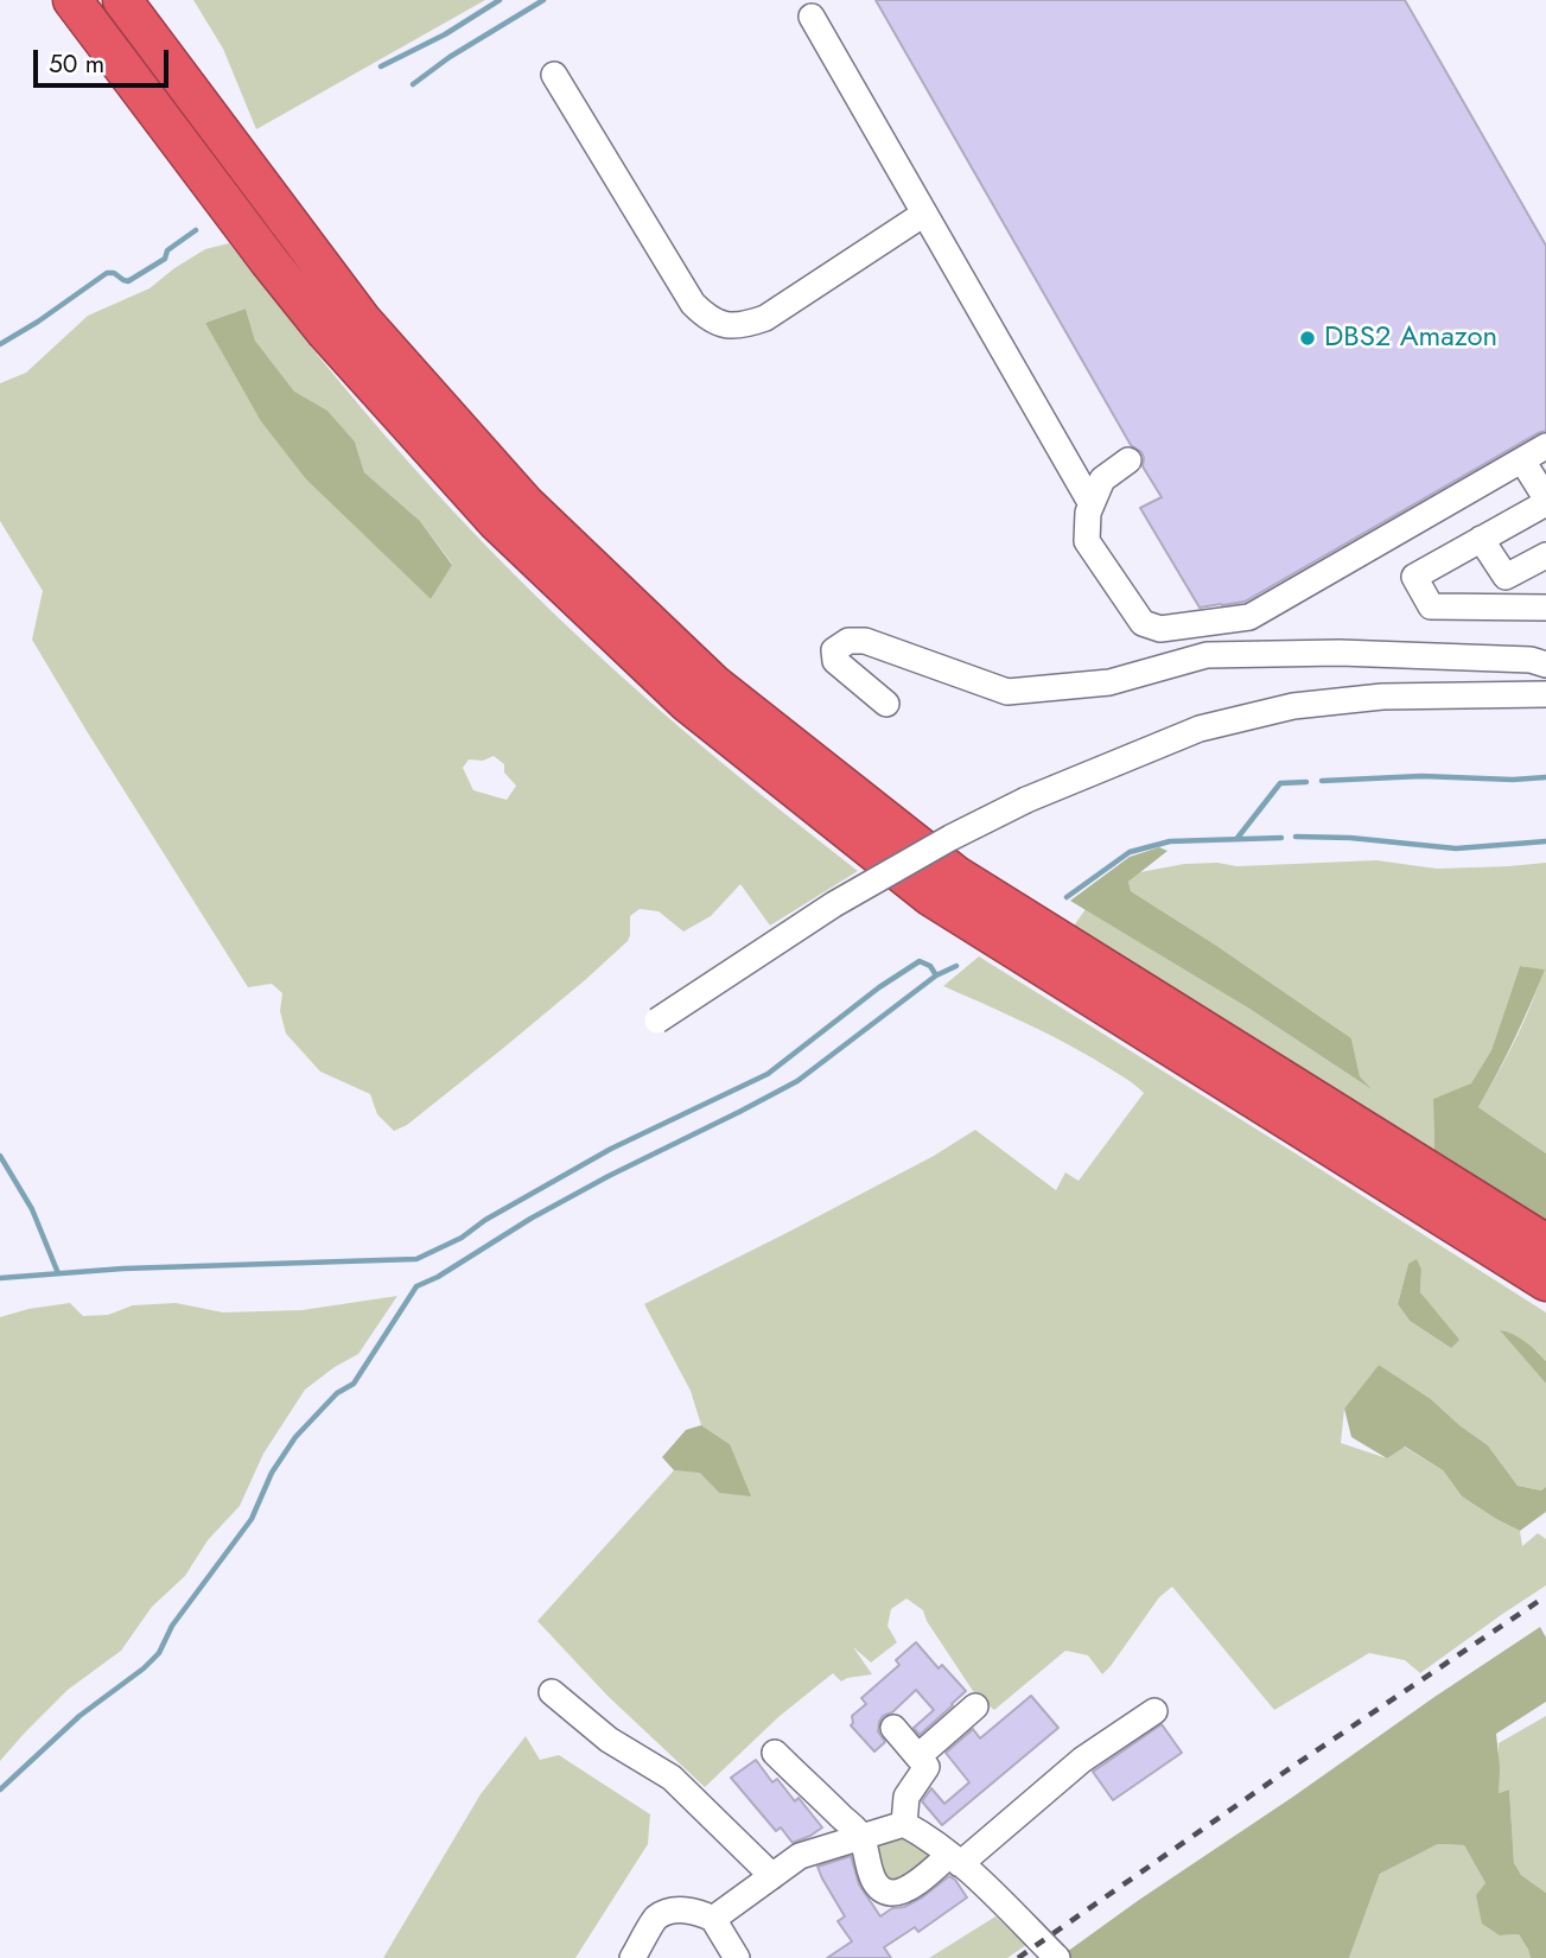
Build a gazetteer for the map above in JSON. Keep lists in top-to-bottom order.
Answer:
{
  "places": ["DBS2 Amazon"],
  "scale_bar": "50 m"
}
